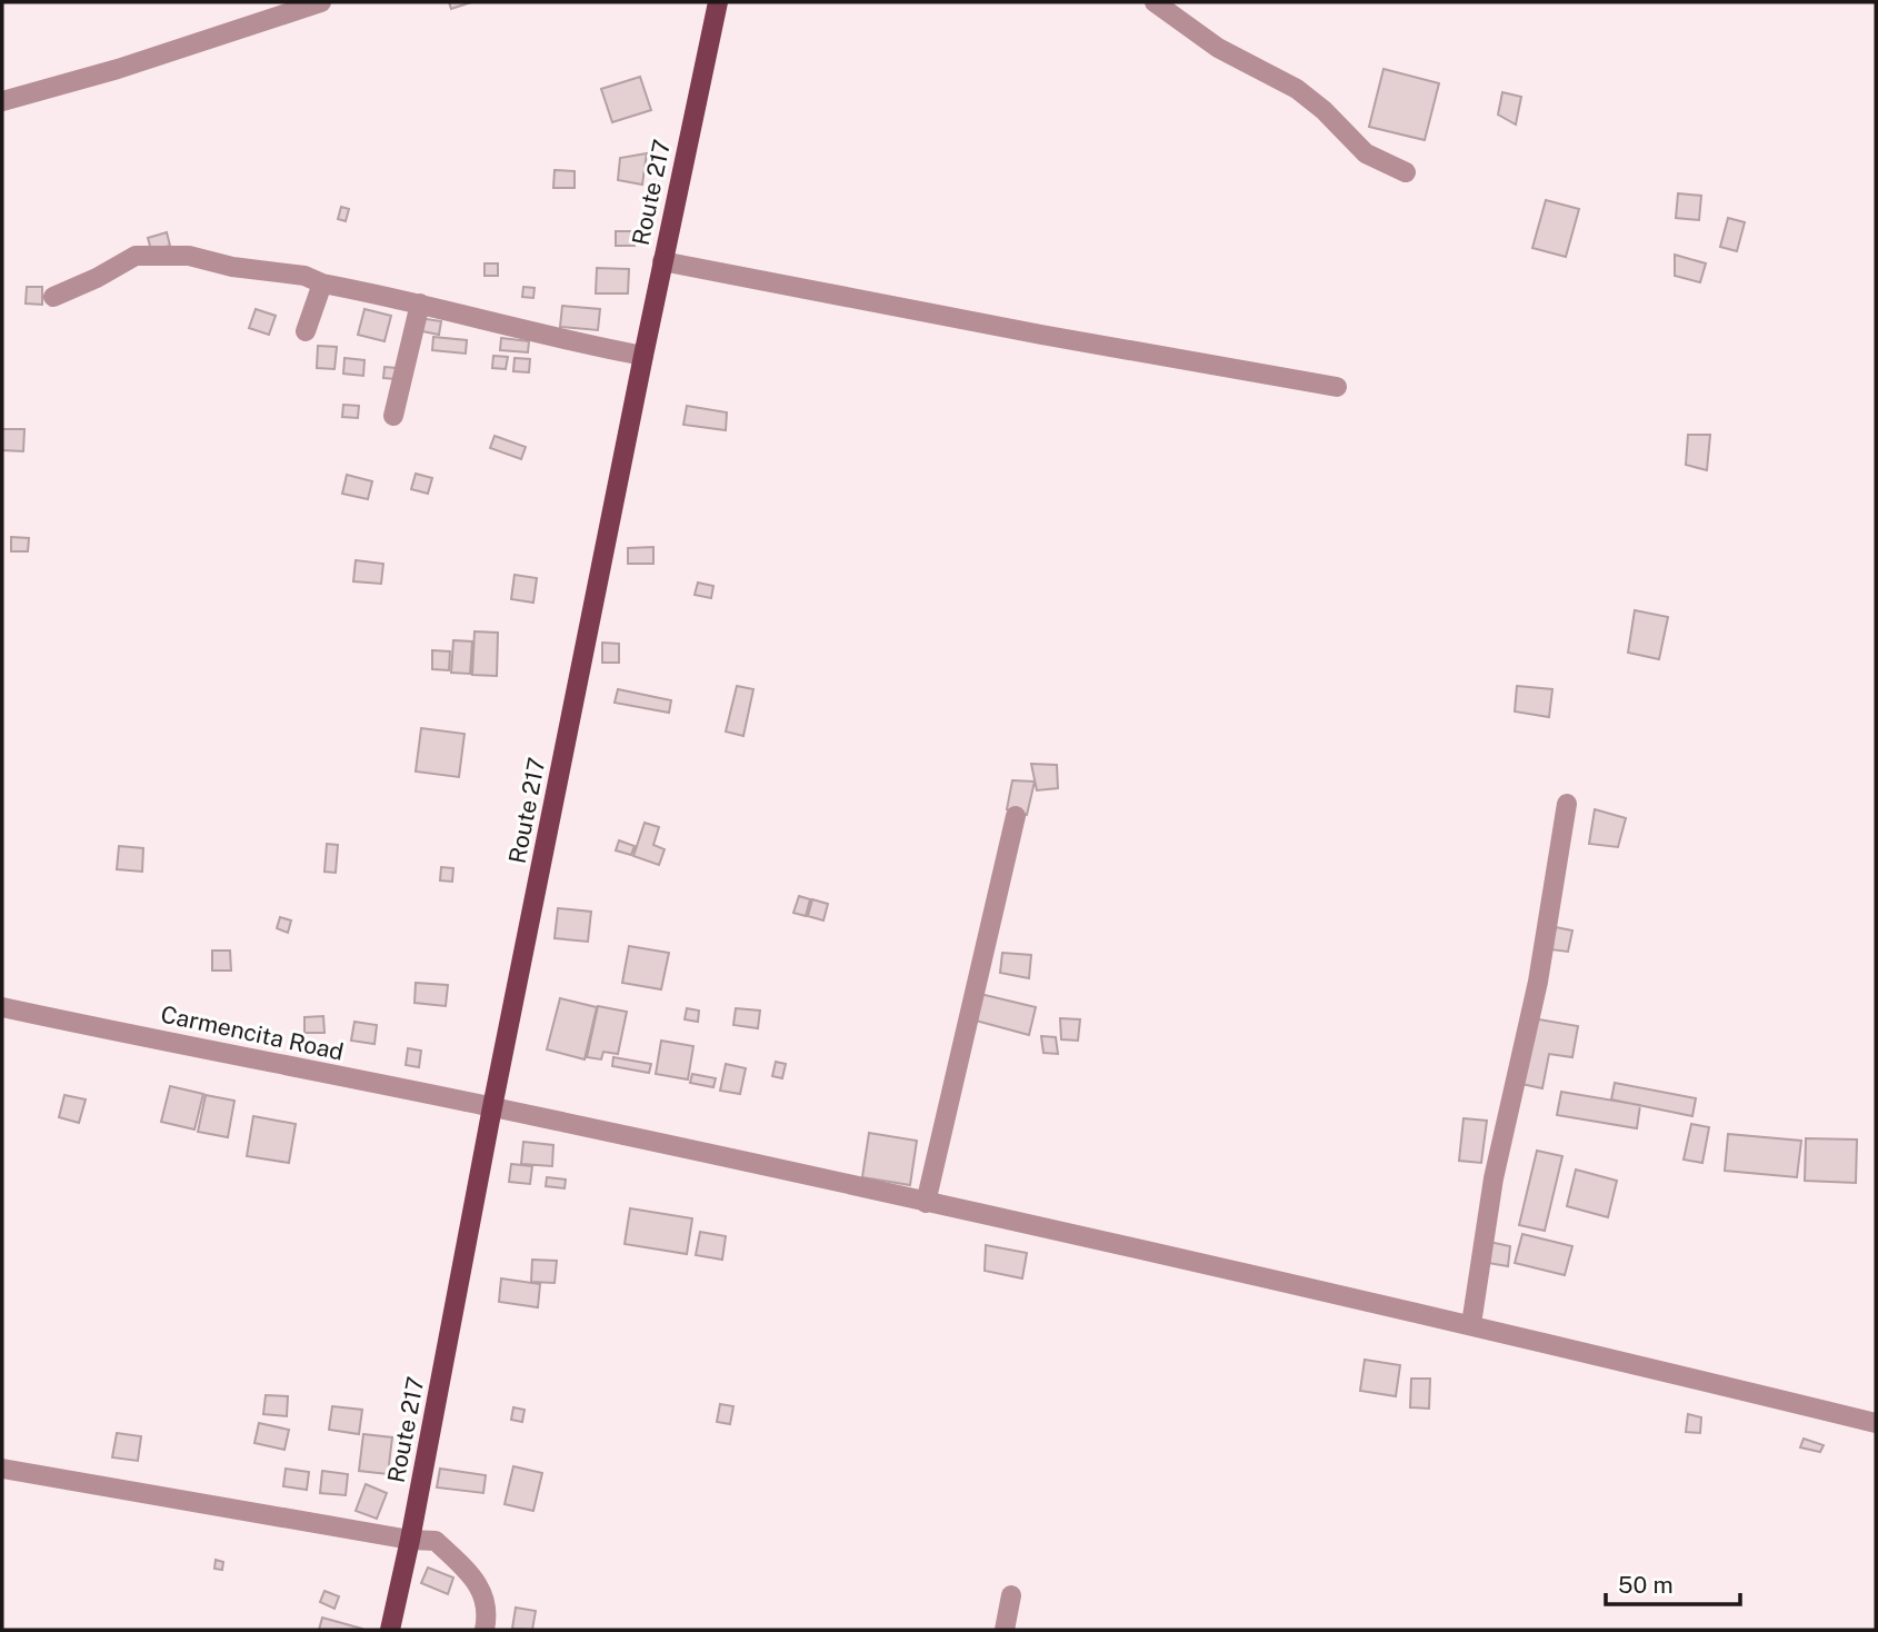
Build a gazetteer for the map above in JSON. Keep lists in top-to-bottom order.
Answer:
{
  "streets": {
    "main road": ["Route 217"],
    "street": ["Carmencita Road"]
  },
  "crossings": [
    ["Route 217", "Carmencita Road"]
  ],
  "scale_bar": "50 m"
}
